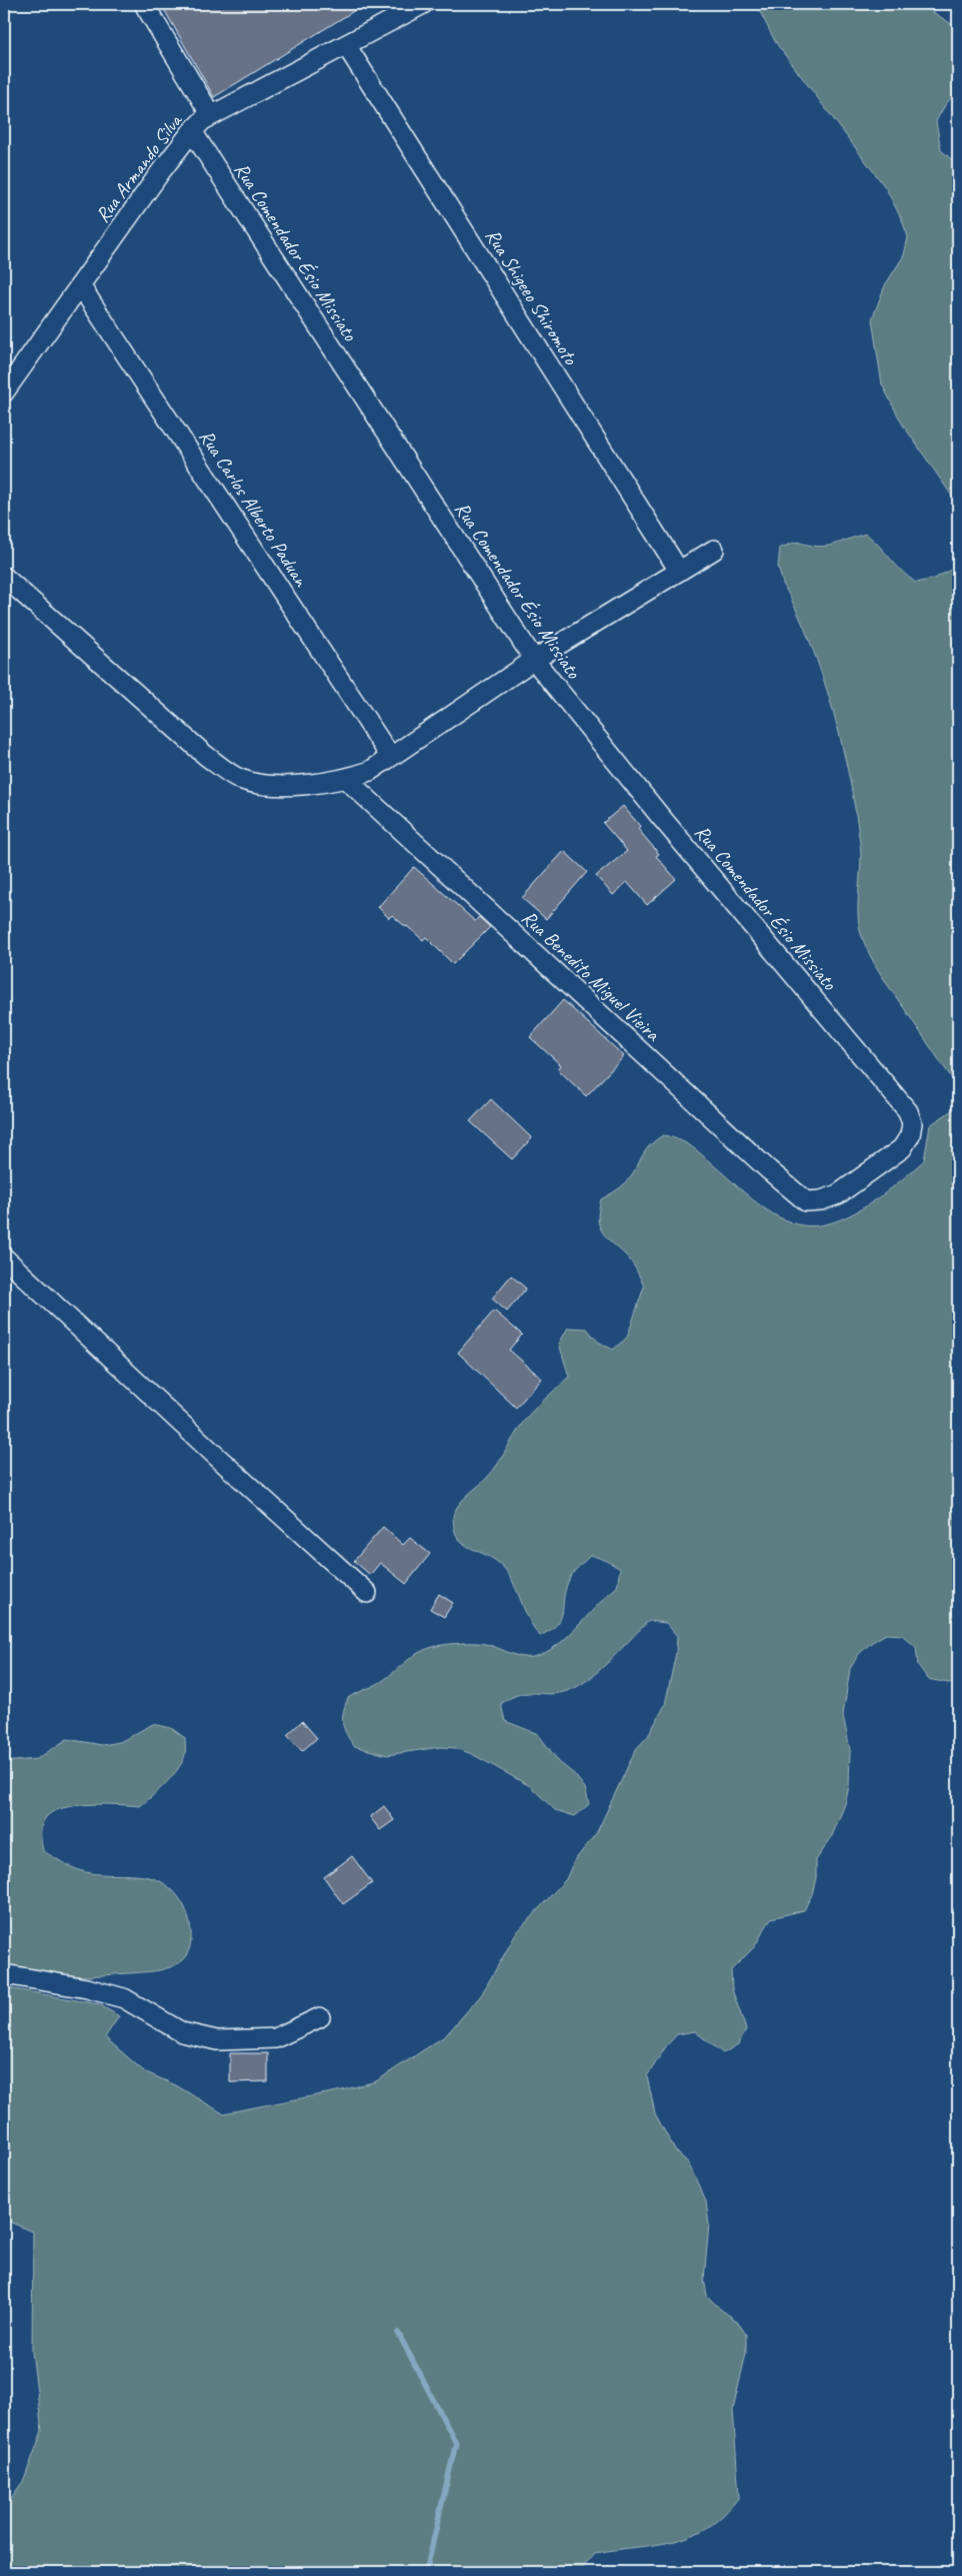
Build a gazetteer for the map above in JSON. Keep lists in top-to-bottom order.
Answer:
{
  "streets": {
    "street": [
      "Rua Armando Silva",
      "Rua Comendador Ésio Missiato",
      "Rua Shigeeo Shiromoto",
      "Rua Carlos Alberto Paduan",
      "Rua Benedito Miguel Vieira"
    ]
  },
  "crossings": [
    ["Rua Armando Silva", "Rua Comendador Ésio Missiato"],
    ["Rua Armando Silva", "Rua Shigeeo Shiromoto"],
    ["Rua Armando Silva", "Rua Carlos Alberto Paduan"],
    ["Rua Comendador Ésio Missiato", "Rua Benedito Miguel Vieira"]
  ]
}
